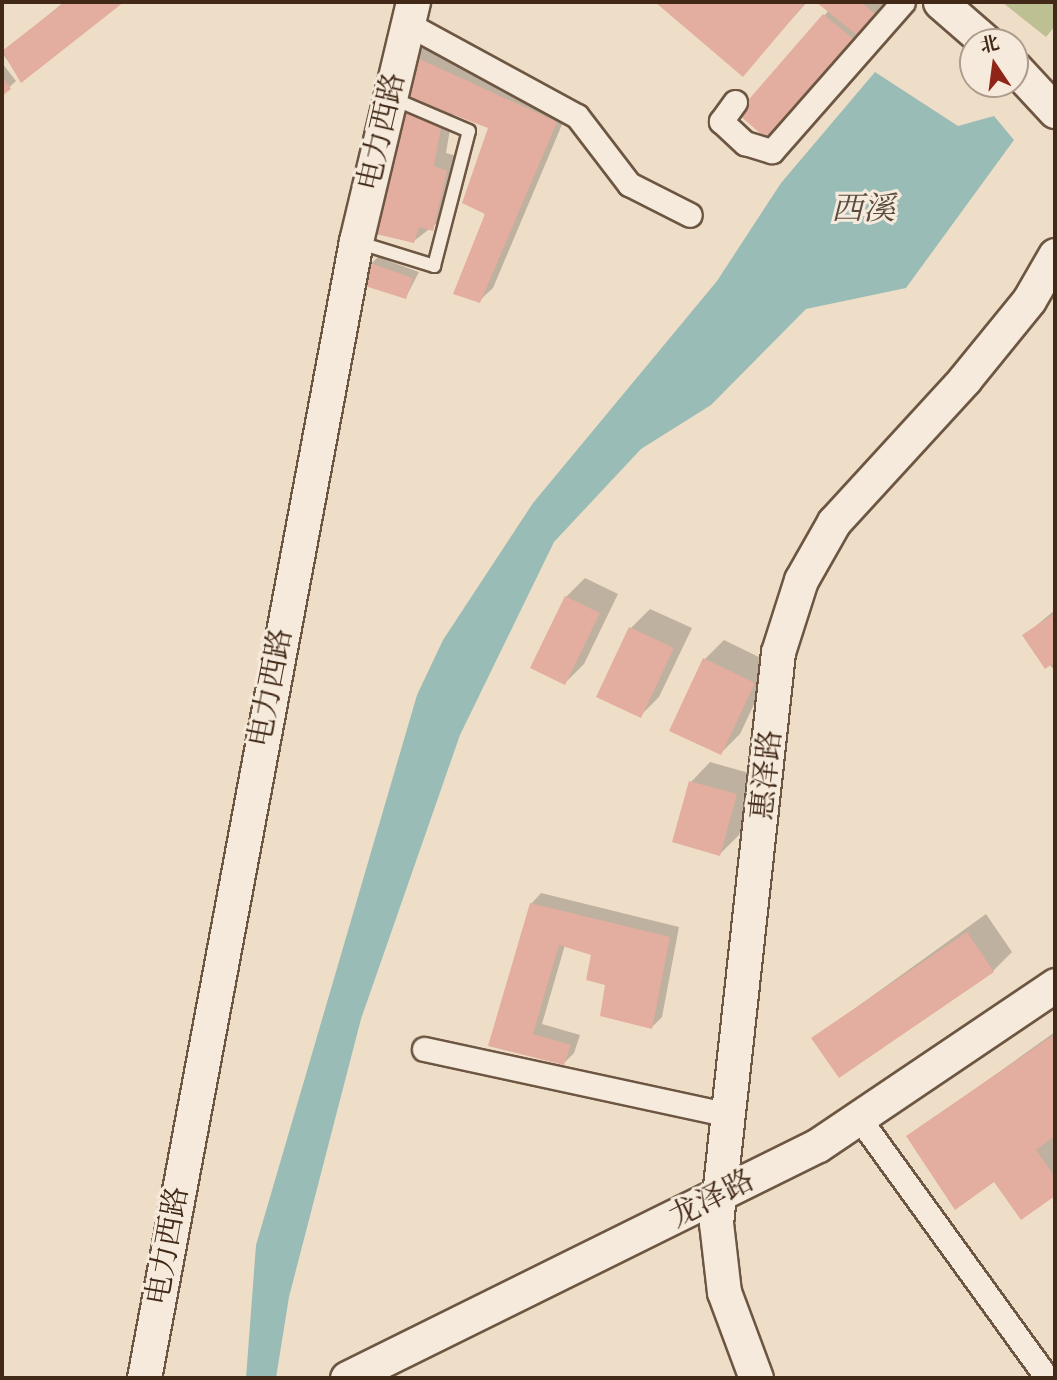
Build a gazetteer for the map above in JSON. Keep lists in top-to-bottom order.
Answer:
{
  "streets": {
    "street": ["电力西路", "惠泽路", "龙泽路"]
  },
  "crossings": [
    ["惠泽路", "龙泽路"]
  ],
  "water": ["西溪"],
  "north": "top"
}
